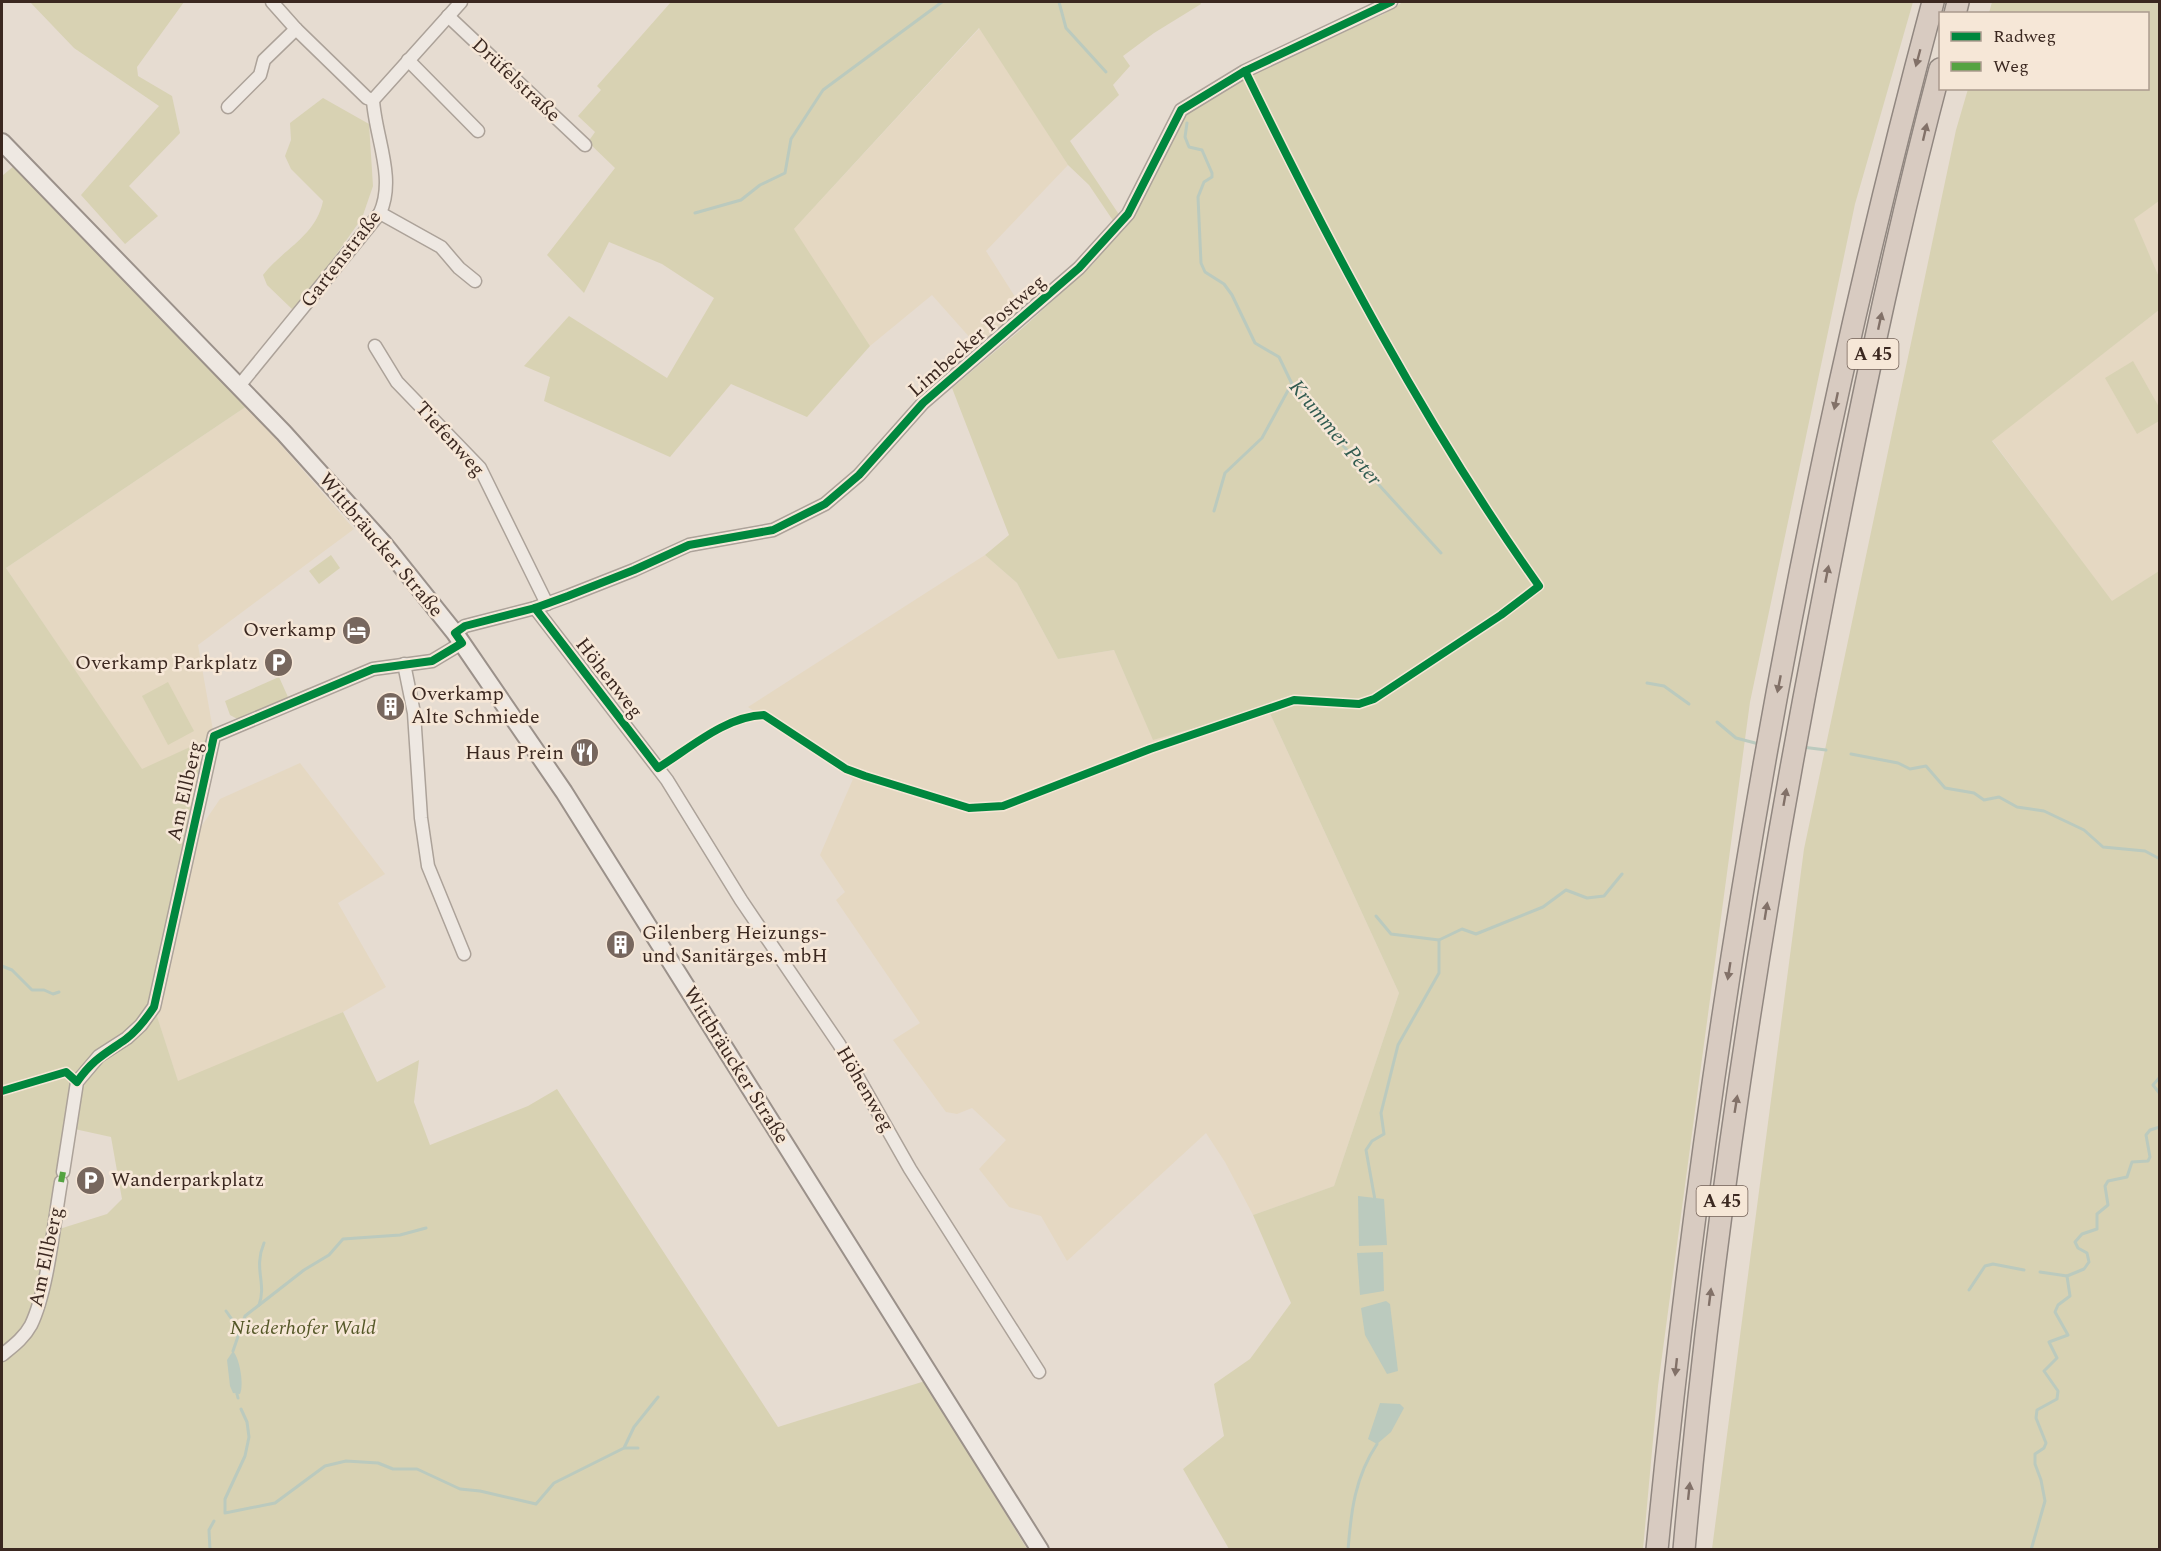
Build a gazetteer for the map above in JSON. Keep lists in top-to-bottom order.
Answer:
{
  "streets": {
    "highway": ["A 45"],
    "main road": ["Wittbräucker Straße"],
    "street": [
      "Drüfelstraße",
      "Gartenstraße",
      "Limbecker Postweg",
      "Tiefenweg",
      "Höhenweg",
      "Am Ellberg"
    ]
  },
  "crossings": [
    ["Gartenstraße", "Wittbräucker Straße"],
    ["Limbecker Postweg", "Tiefenweg"],
    ["Limbecker Postweg", "Wittbräucker Straße"],
    ["Limbecker Postweg", "Höhenweg"],
    ["Limbecker Postweg", "Am Ellberg"],
    ["Wittbräucker Straße", "Am Ellberg"]
  ],
  "water": ["Krummer Peter"],
  "parks": ["Niederhofer Wald"],
  "places": {
    "hotel": ["Overkamp"],
    "parking": ["Overkamp Parkplatz", "Wanderparkplatz"],
    "building": ["Overkamp Alte Schmiede", "Gilenberg Heizungs- und Sanitärges. mbH"],
    "restaurant": ["Haus Prein"]
  },
  "legend": ["Radweg", "Weg"]
}
